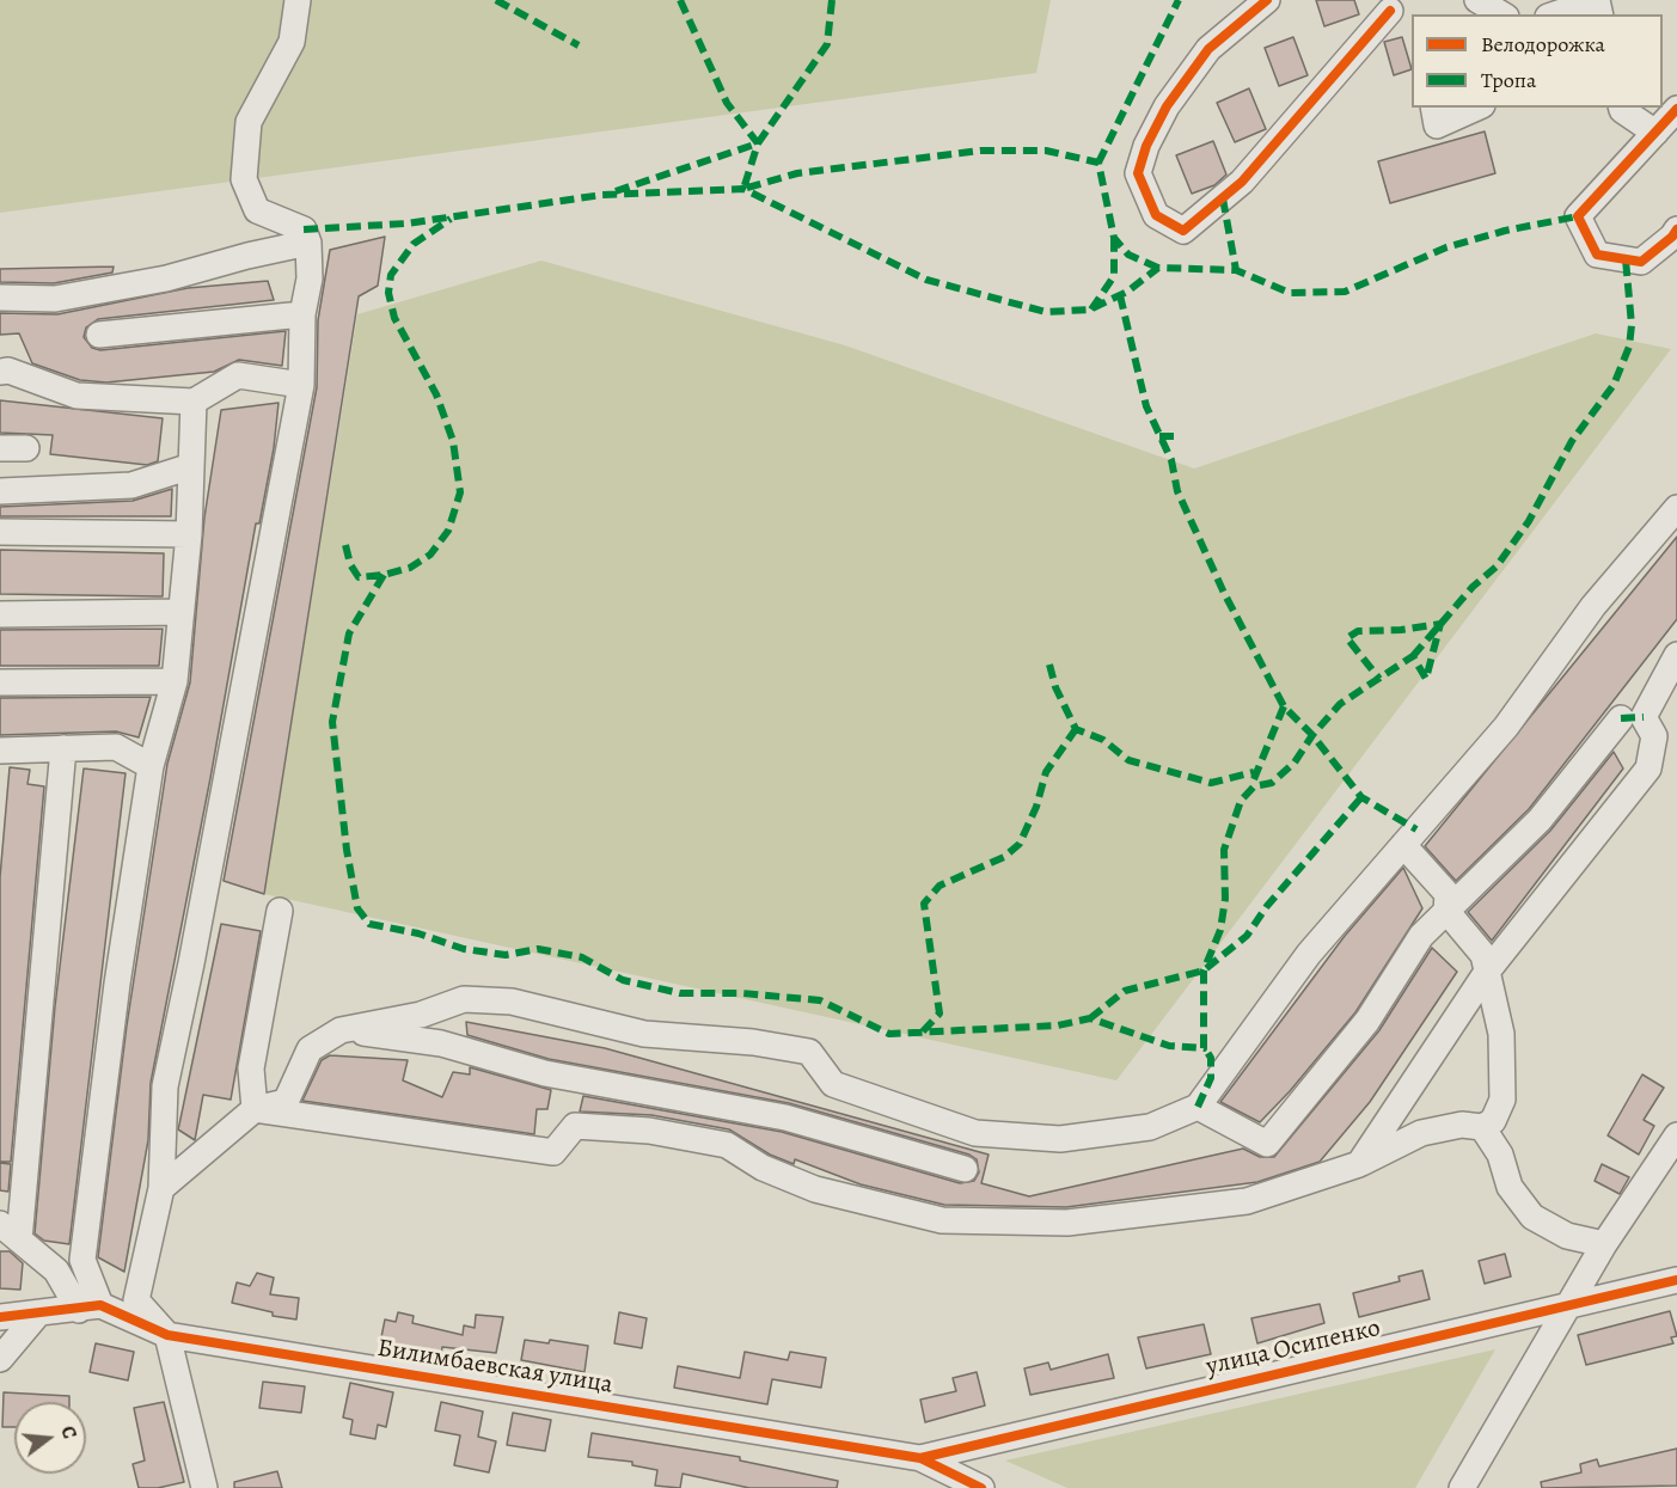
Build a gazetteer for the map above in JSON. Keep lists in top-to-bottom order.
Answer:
{
  "streets": {
    "street": ["улица Осипенко", "Билимбаевская улица"]
  },
  "crossings": [
    ["улица Осипенко", "Билимбаевская улица"]
  ],
  "legend": ["Велодорожка", "Тропа"],
  "north": "right"
}
